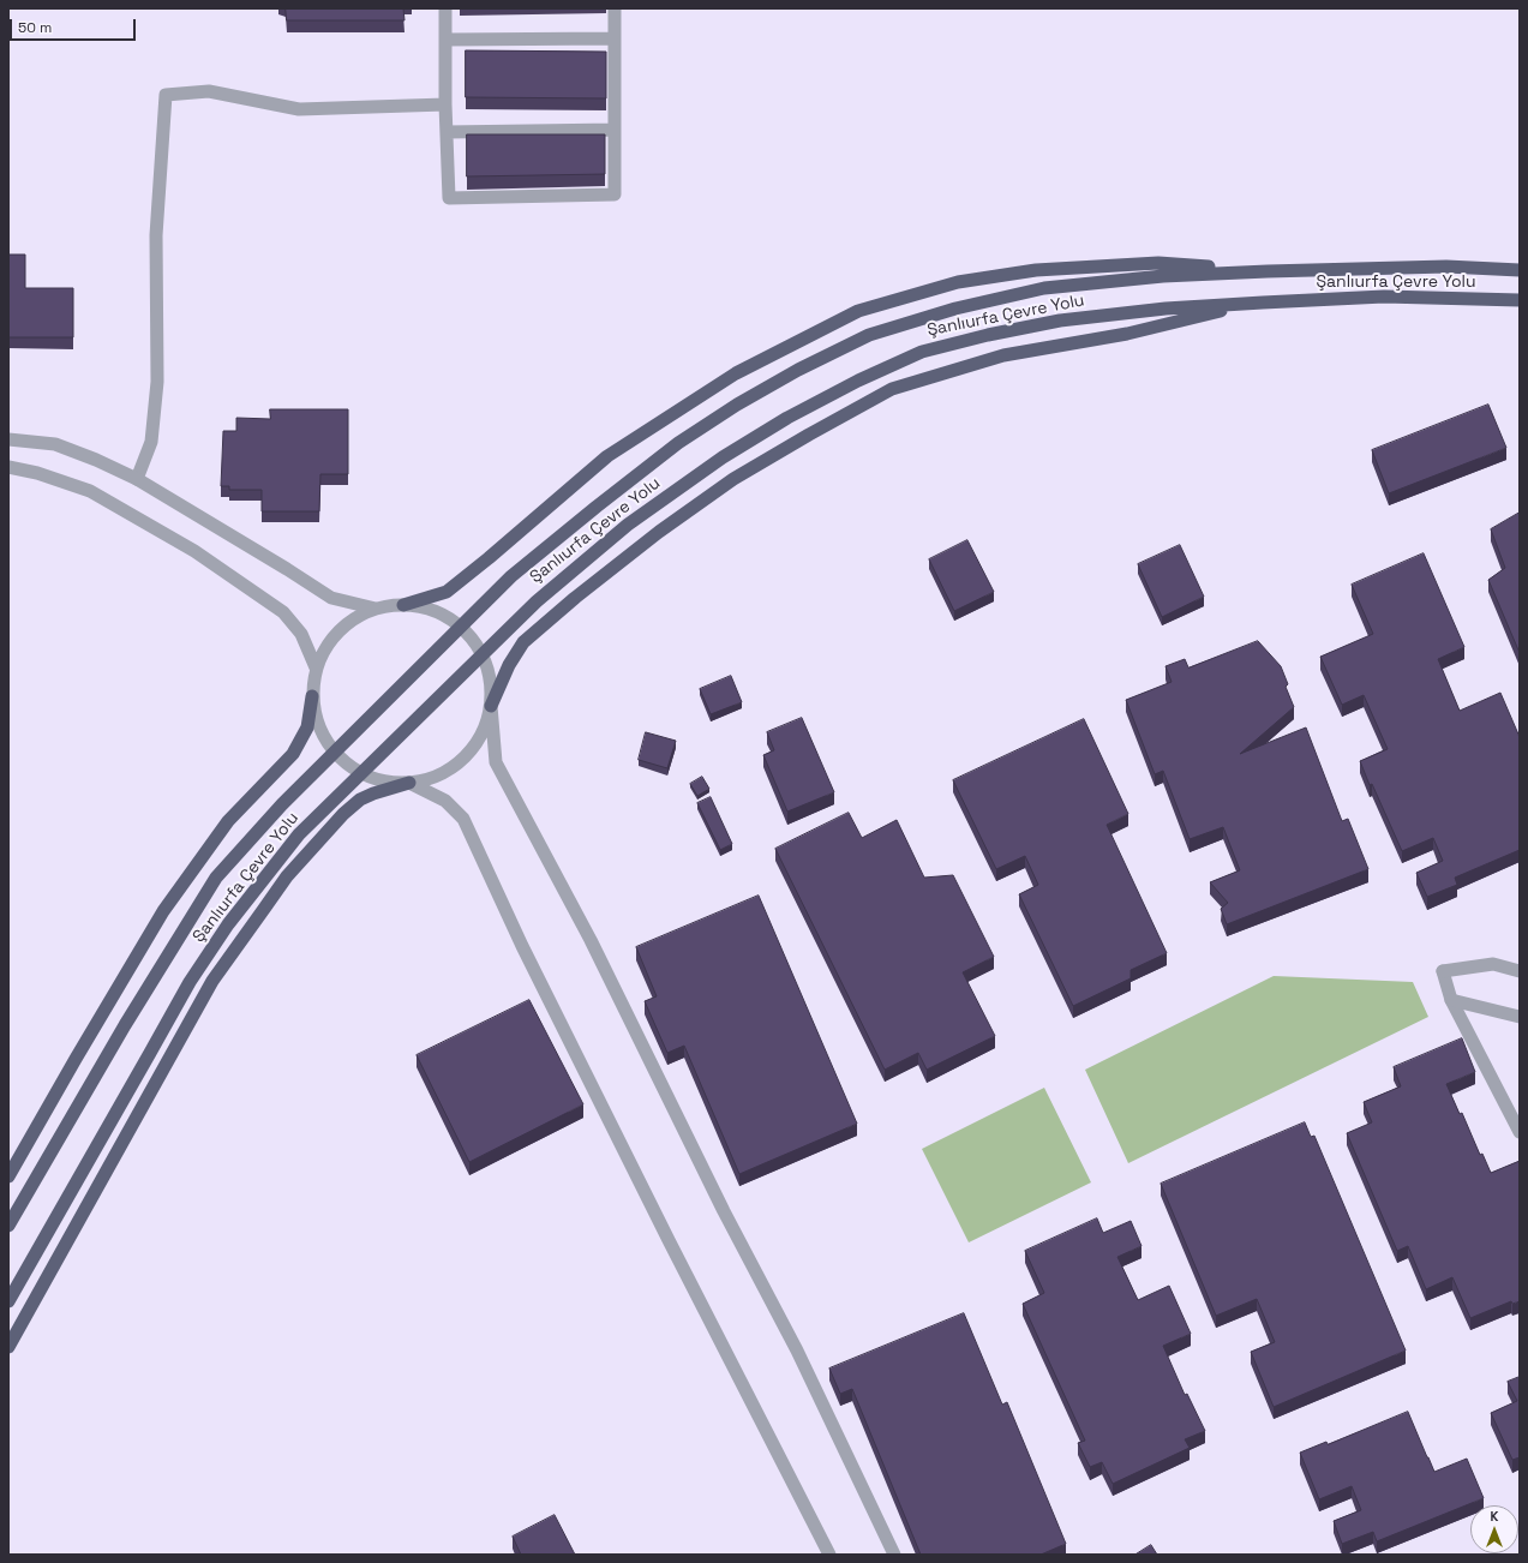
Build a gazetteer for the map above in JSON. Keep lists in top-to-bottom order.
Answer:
{
  "streets": {
    "highway": ["Şanlıurfa Çevre Yolu"]
  },
  "scale_bar": "50 m",
  "north": "top"
}
